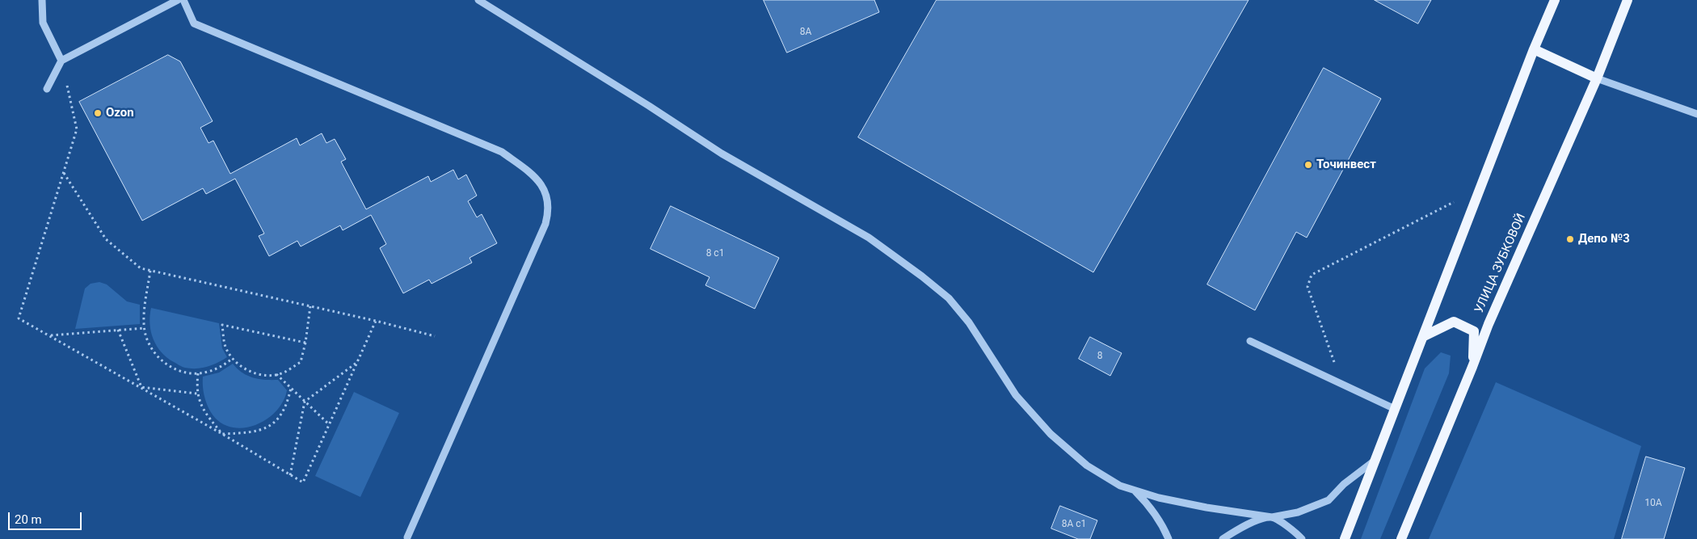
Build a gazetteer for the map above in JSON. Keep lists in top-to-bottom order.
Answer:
{
  "streets": {
    "main road": ["УЛИЦА ЗУБКОВОЙ"]
  },
  "places": ["Ozon", "Точинвест", "Депо №3"],
  "house_numbers": [
    "8А",
    "8 с1",
    "8",
    "10А",
    "8А с1"
  ],
  "scale_bar": "20 m"
}
